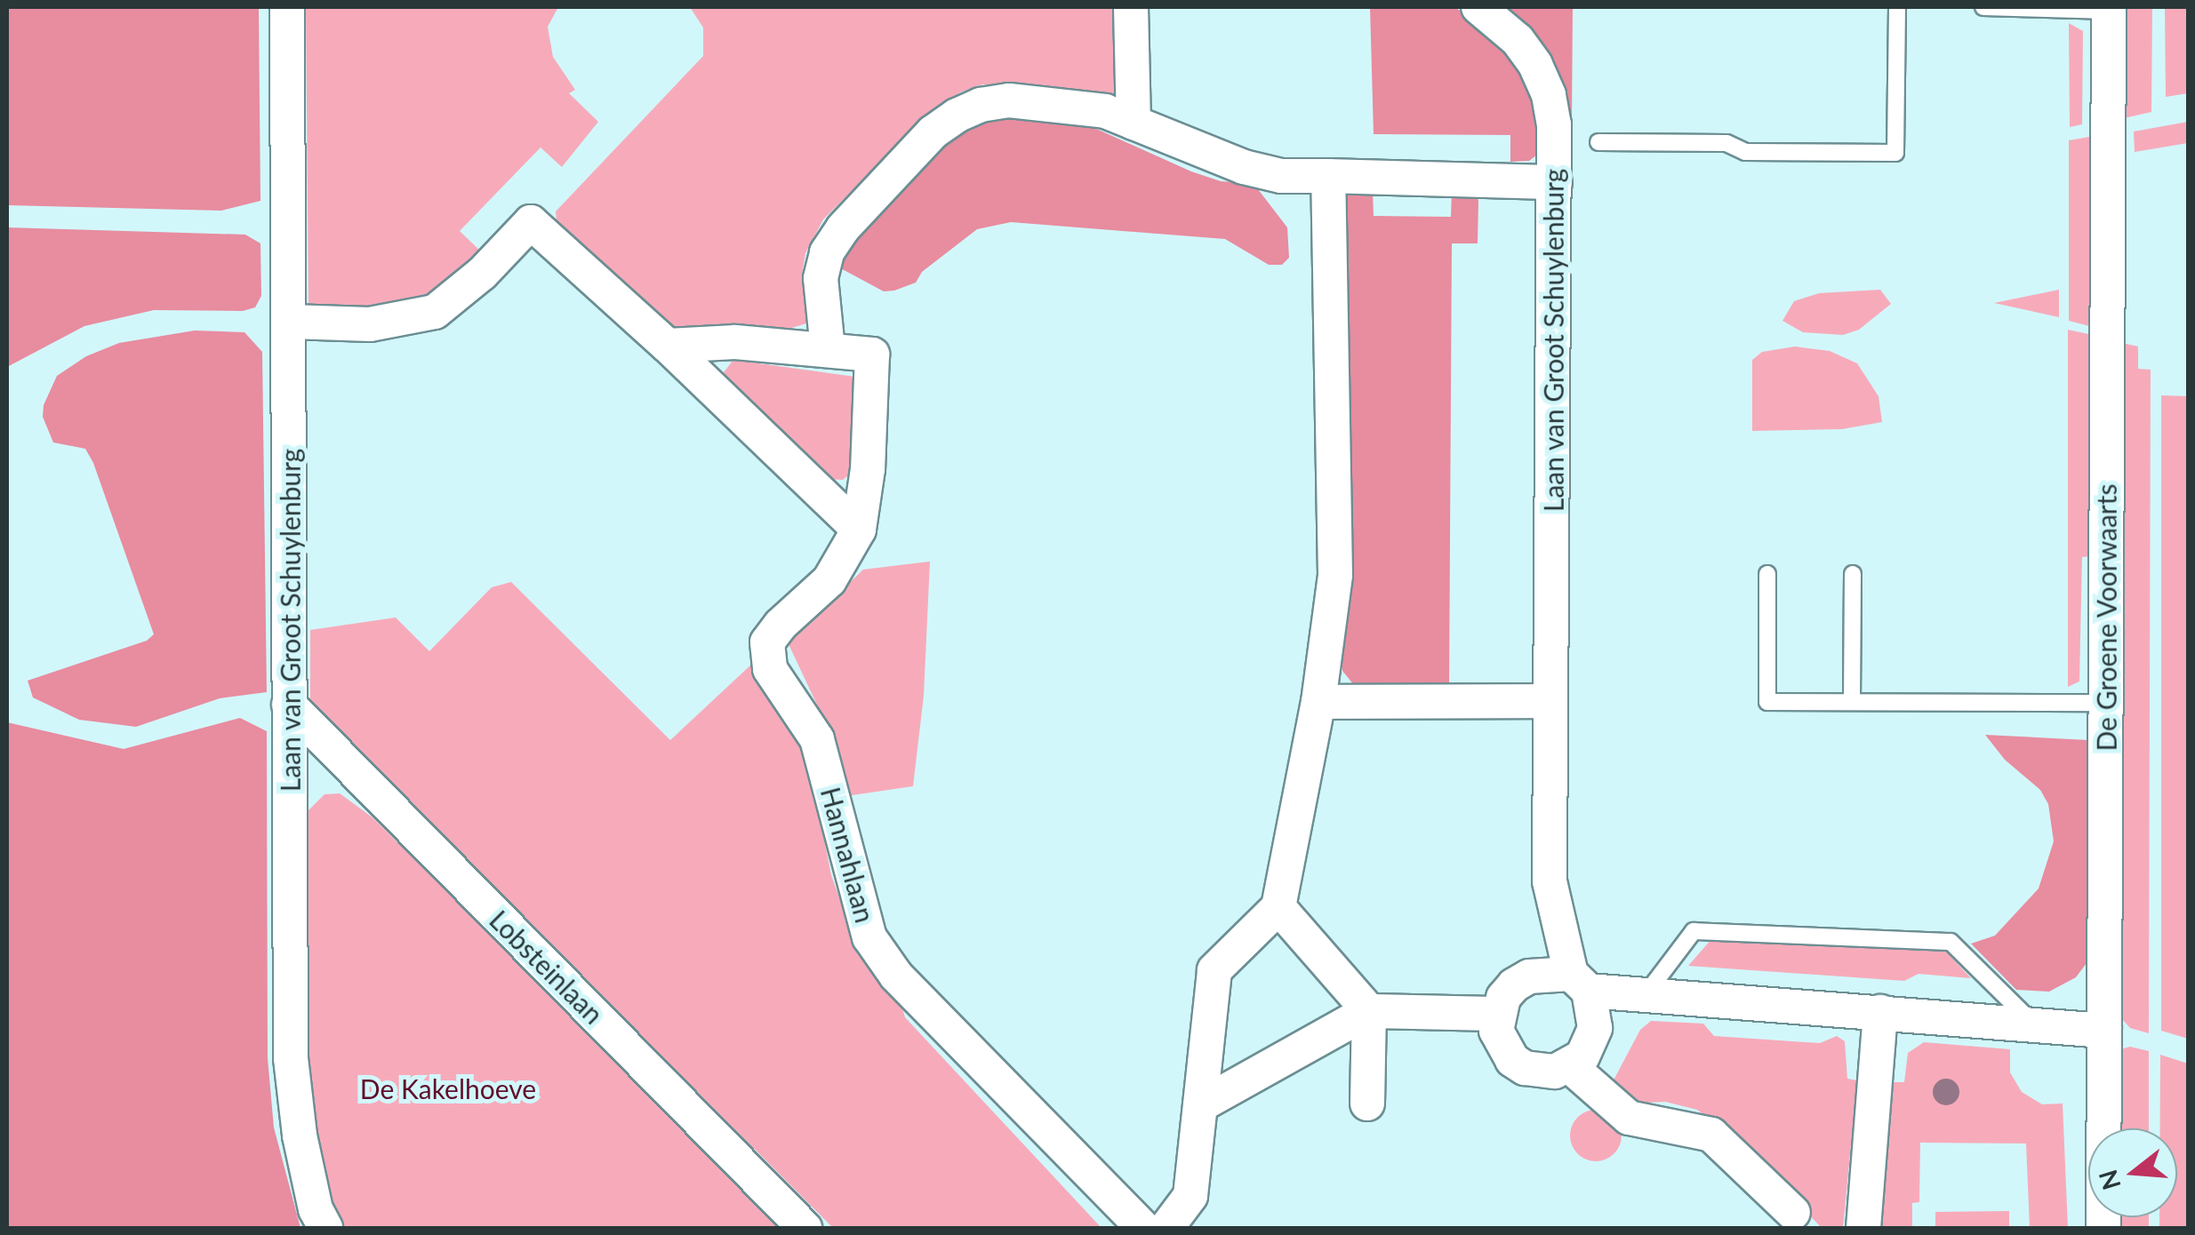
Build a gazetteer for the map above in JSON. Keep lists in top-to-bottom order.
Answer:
{
  "streets": {
    "street": [
      "Laan van Groot Schuylenburg",
      "De Groene Voorwaarts",
      "Hannahlaan",
      "Lobsteinlaan"
    ]
  },
  "crossings": [
    ["Laan van Groot Schuylenburg", "Lobsteinlaan"]
  ],
  "parks": ["De Kakelhoeve"],
  "north": "left"
}
